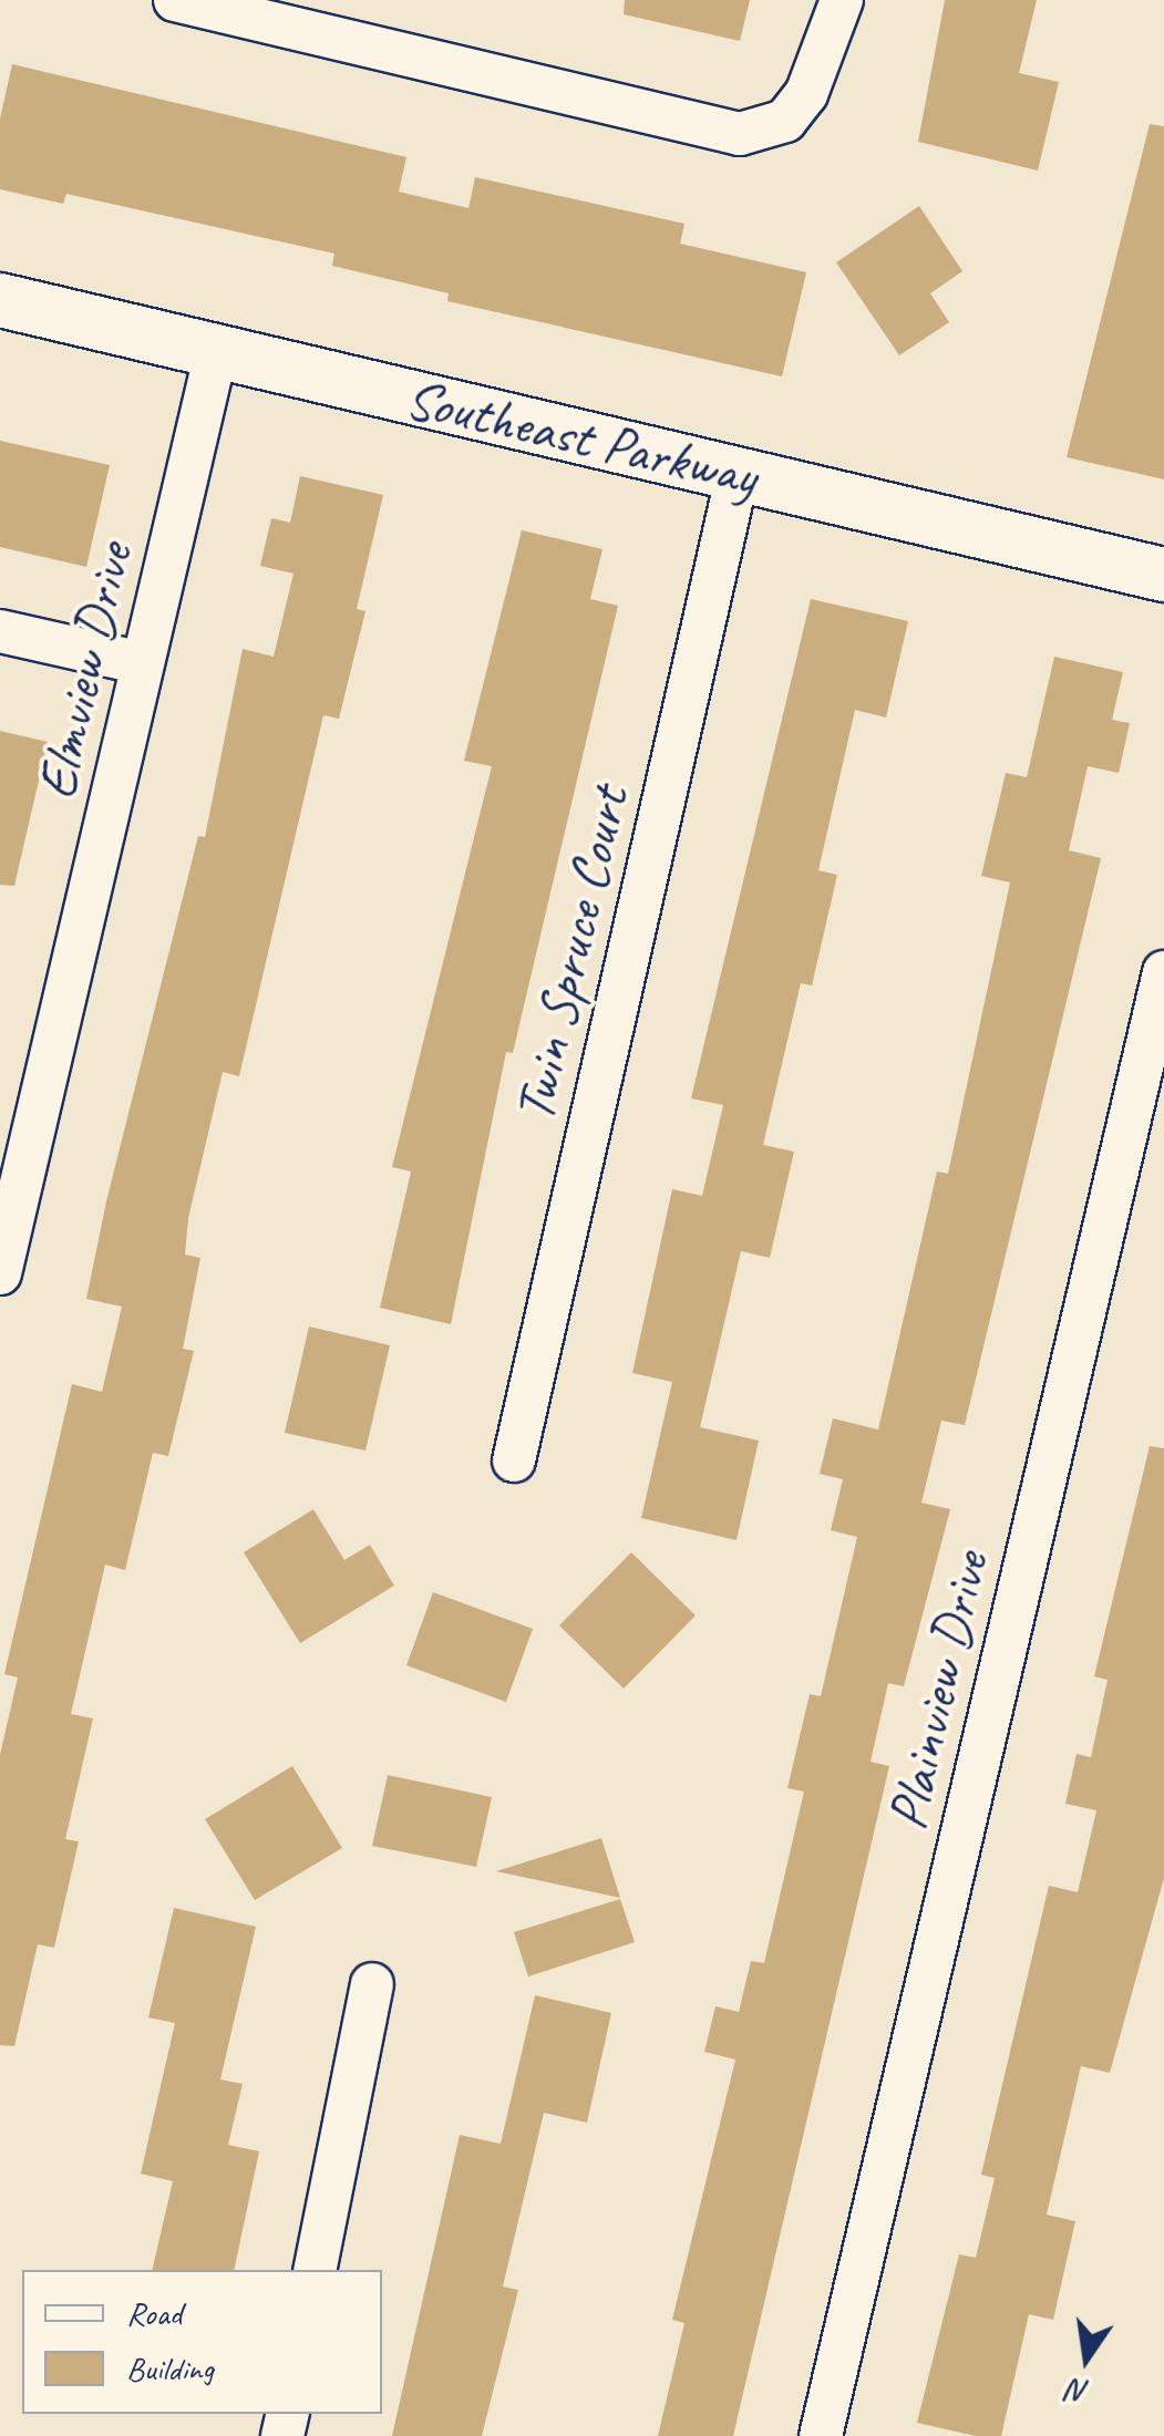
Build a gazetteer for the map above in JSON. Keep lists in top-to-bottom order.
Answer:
{
  "streets": {
    "street": [
      "Southeast Parkway",
      "Elmview Drive",
      "Twin Spruce Court",
      "Plainview Drive"
    ]
  },
  "crossings": [
    ["Southeast Parkway", "Elmview Drive"],
    ["Southeast Parkway", "Twin Spruce Court"]
  ],
  "legend": ["Road", "Building"],
  "north": "bottom"
}
